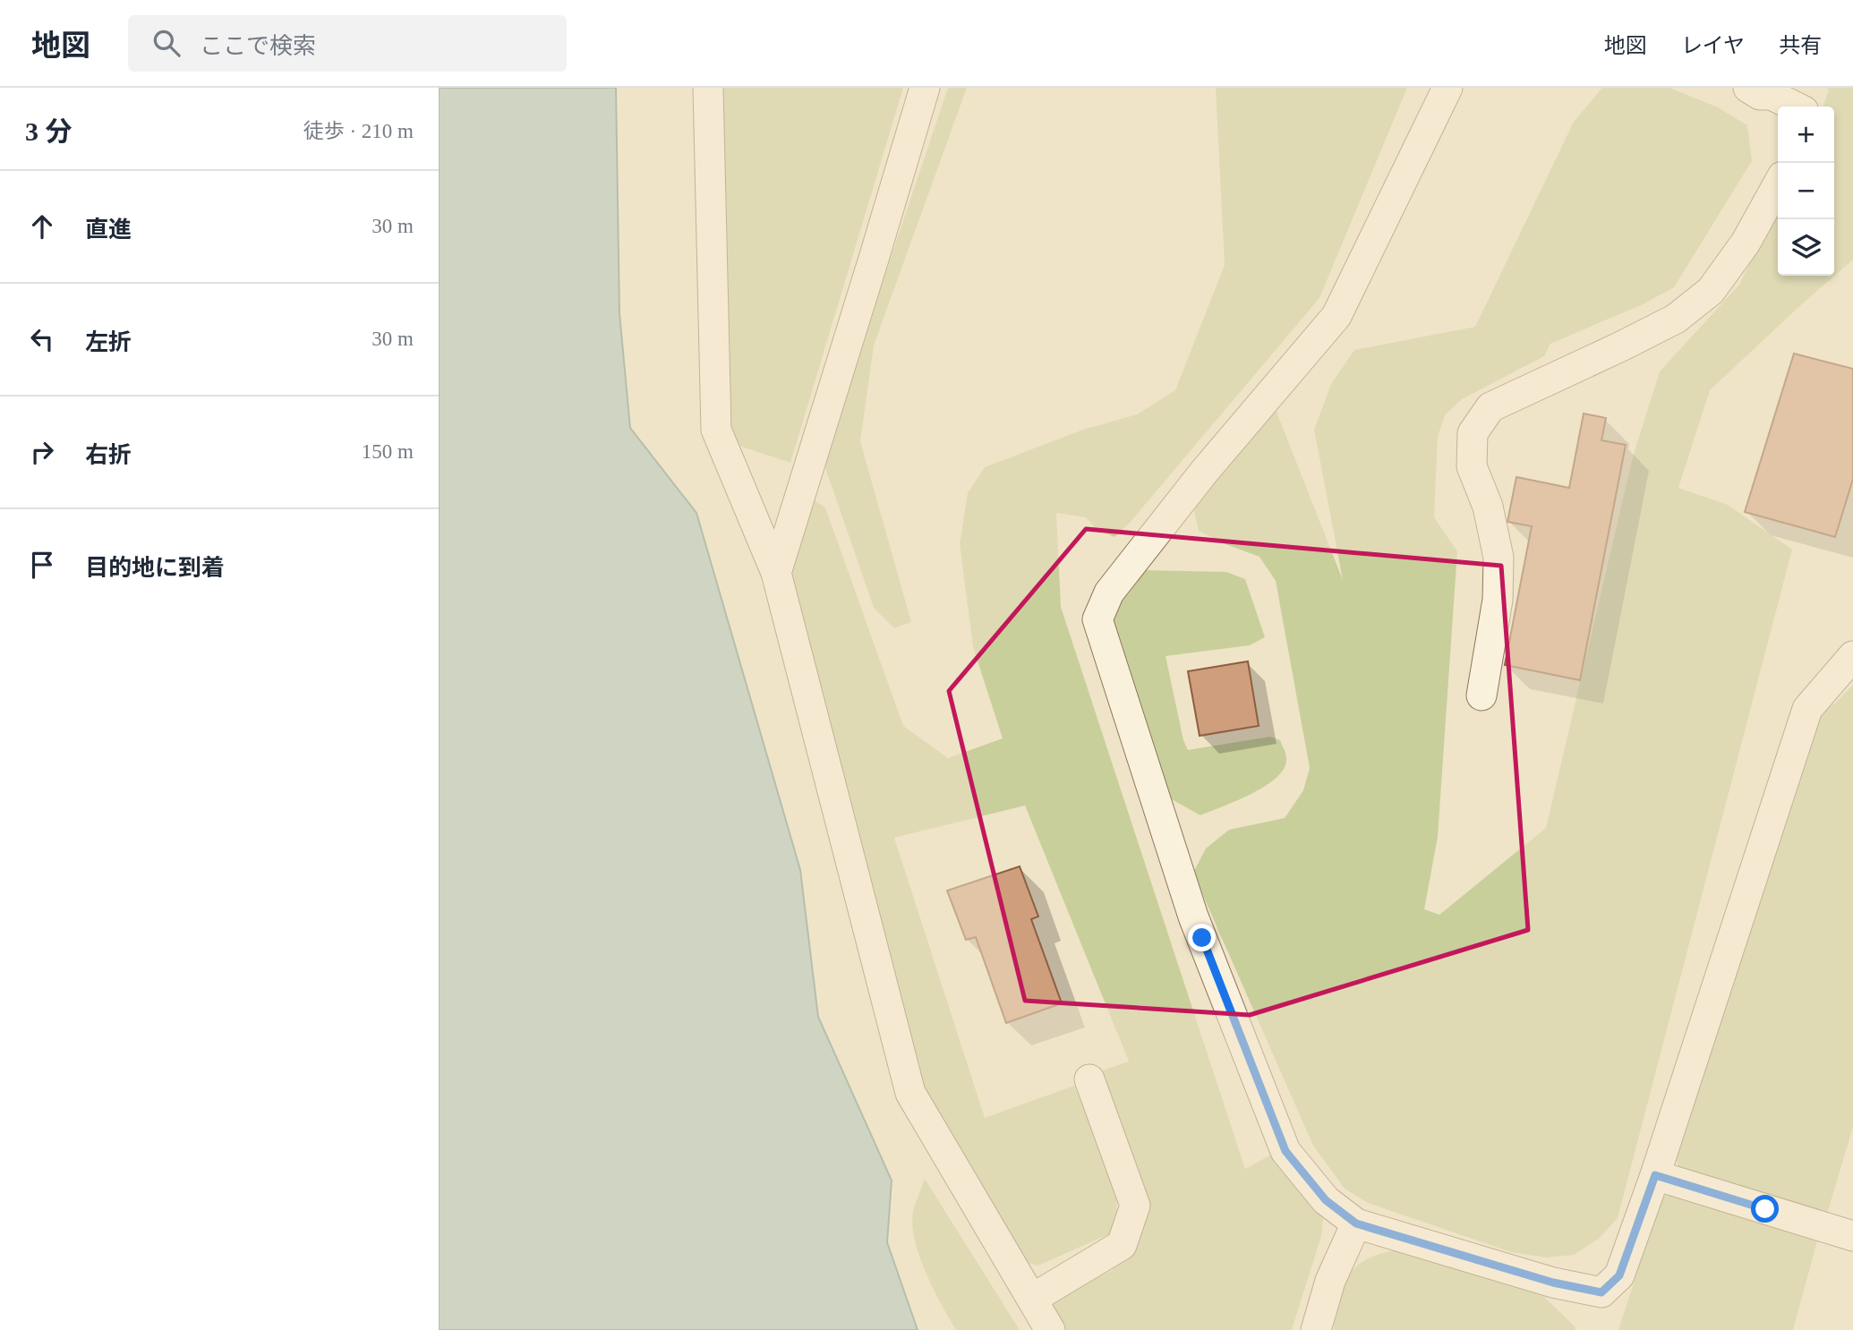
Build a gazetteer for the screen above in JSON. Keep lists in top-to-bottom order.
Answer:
{
  "page": {
    "header": "地図",
    "search": "ここで検索",
    "nav": ["地図", "レイヤ", "共有"],
    "heading": ["3 分", "徒歩 · 210 m"],
    "map_buttons": ["+", "−"],
    "list": [
      ["直進", "30 m"],
      ["左折", "30 m"],
      ["右折", "150 m"],
      "目的地に到着"
    ]
  }
}
